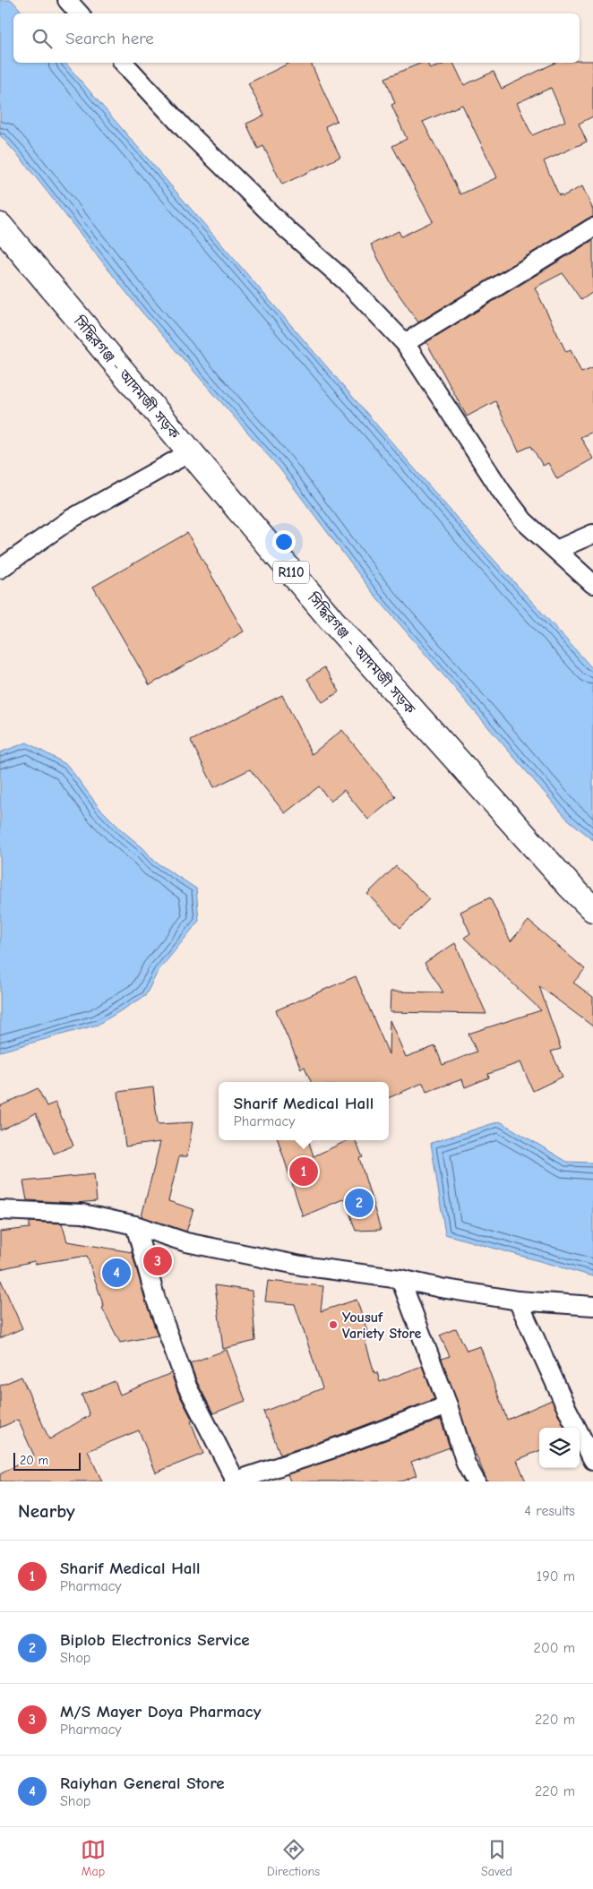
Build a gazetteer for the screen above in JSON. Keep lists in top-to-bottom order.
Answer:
{
  "streets": {
    "main road": ["সিদ্ধিরগঞ্জ - আদমজী সড়ক", "R110"]
  },
  "places": ["Yousuf Variety Store"],
  "scale_bar": "20 m",
  "page": {
    "search": "Search here",
    "popup": ["Sharif Medical Hall", "Pharmacy"],
    "pins": [
      "1",
      "2",
      "3",
      "4"
    ],
    "scale": "20 m",
    "heading": ["Nearby", "4 results"],
    "list": [
      {
        "mark": "1",
        "name": "Sharif Medical Hall",
        "note": "Pharmacy",
        "value": "190 m"
      },
      {
        "mark": "2",
        "name": "Biplob Electronics Service",
        "note": "Shop",
        "value": "200 m"
      },
      {
        "mark": "3",
        "name": "M/S Mayer Doya Pharmacy",
        "note": "Pharmacy",
        "value": "220 m"
      },
      {
        "mark": "4",
        "name": "Raiyhan General Store",
        "note": "Shop",
        "value": "220 m"
      }
    ],
    "nav": ["Map", "Directions", "Saved"]
  }
}
